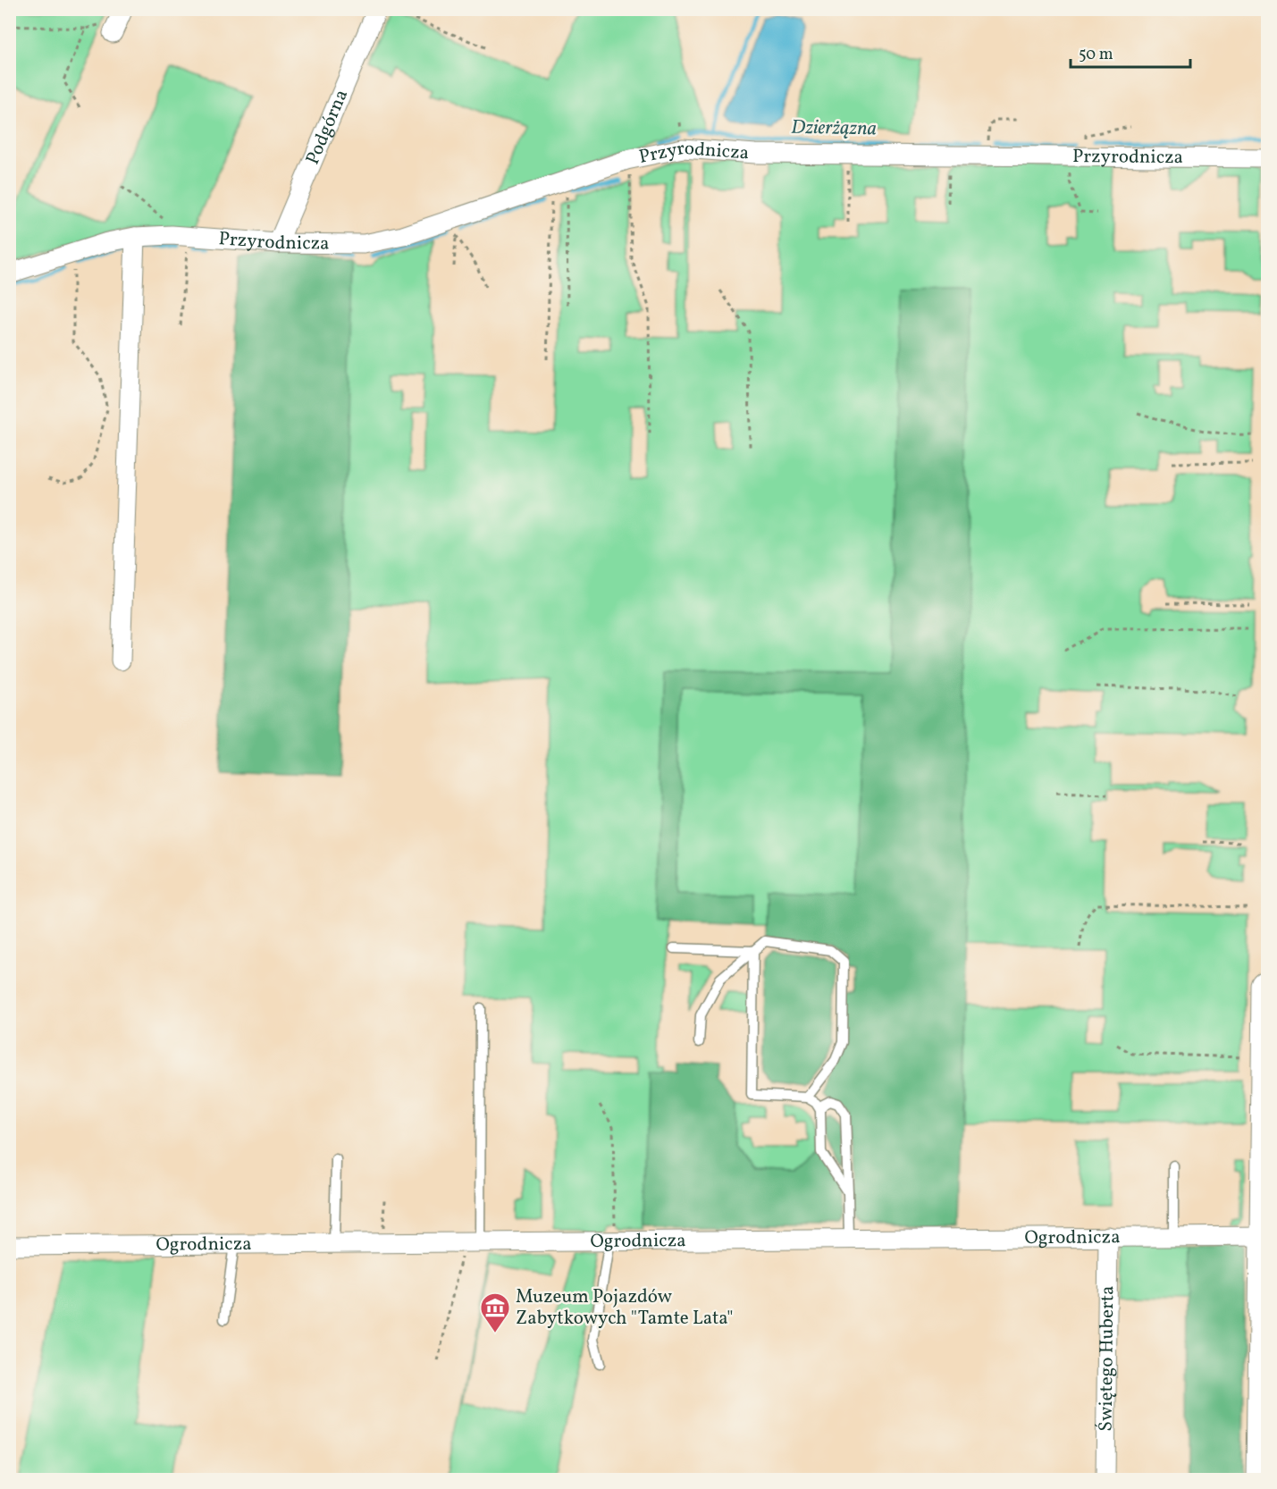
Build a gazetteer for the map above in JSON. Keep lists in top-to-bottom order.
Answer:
{
  "streets": {
    "street": [
      "Podgórna",
      "Przyrodnicza",
      "Ogrodnicza",
      "Świętego Huberta"
    ]
  },
  "crossings": [
    ["Podgórna", "Przyrodnicza"],
    ["Ogrodnicza", "Świętego Huberta"]
  ],
  "water": ["Dzierżązna"],
  "places": {
    "museum": ["Muzeum Pojazdów Zabytkowych \"Tamte Lata\""]
  },
  "scale_bar": "50 m"
}
